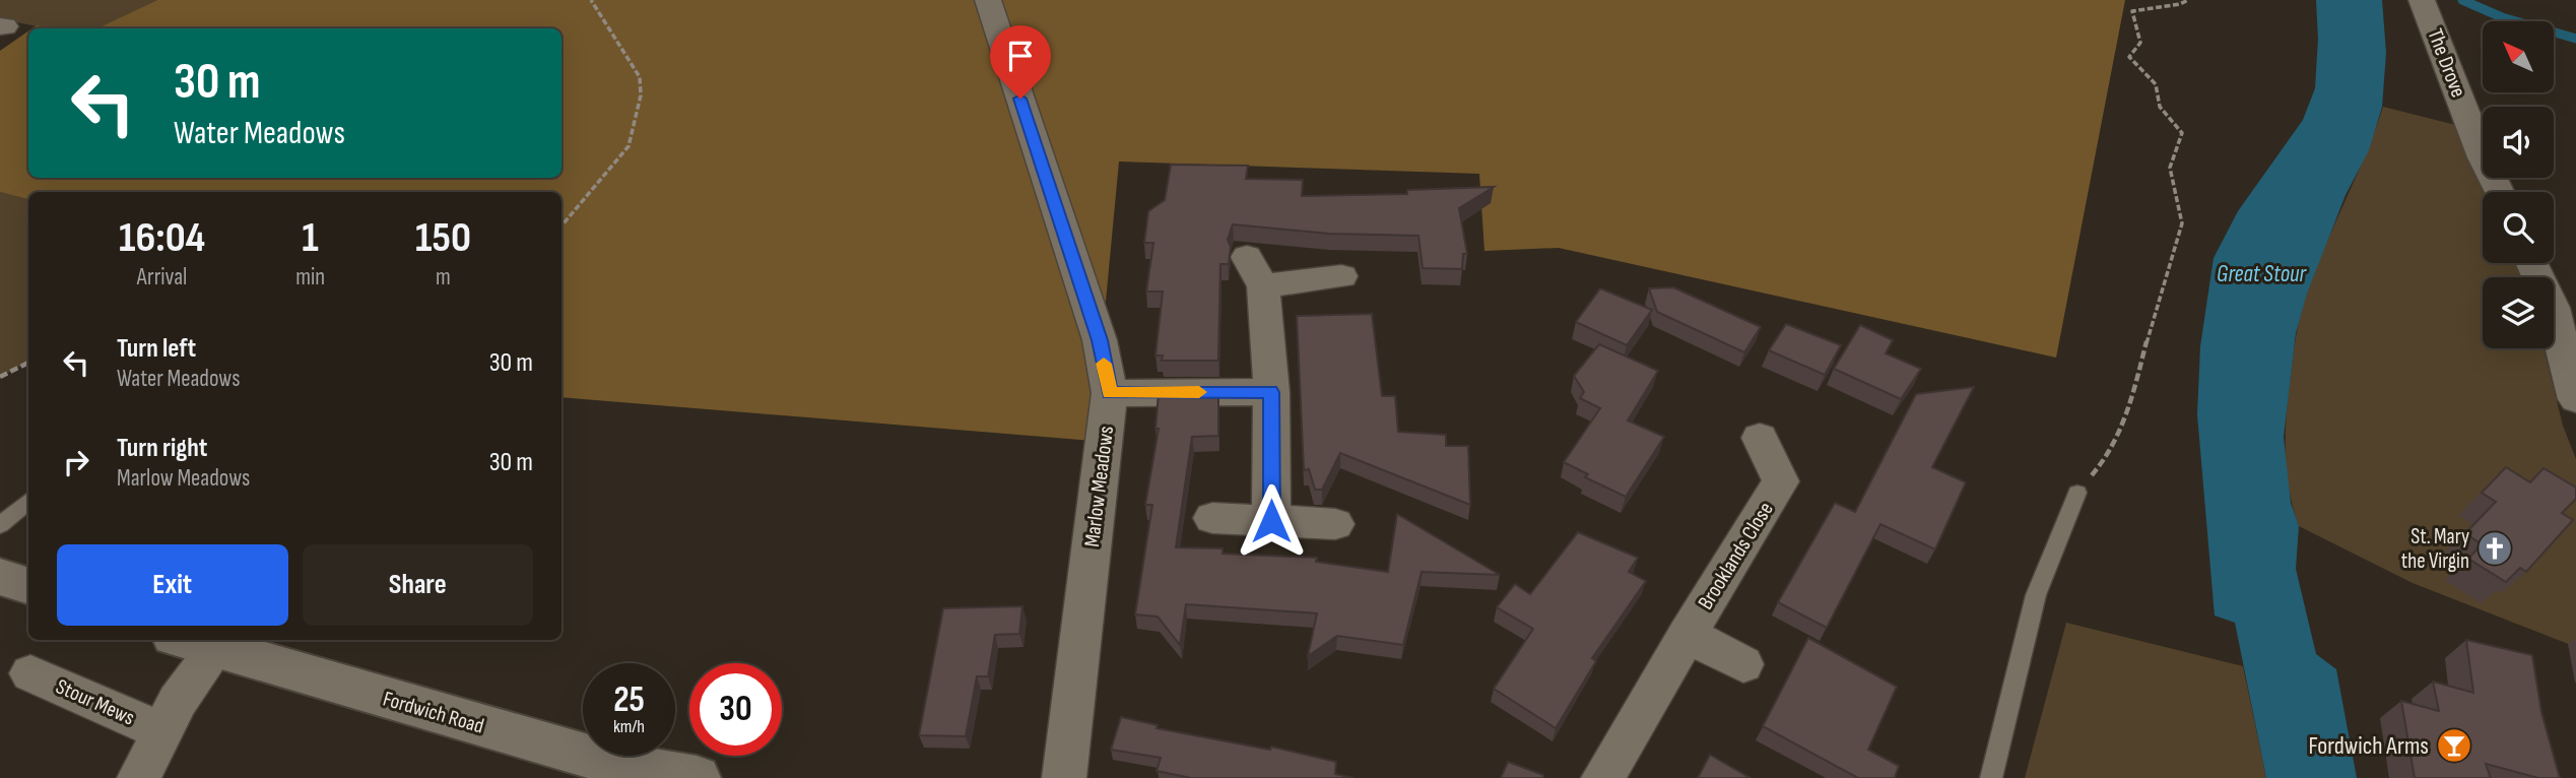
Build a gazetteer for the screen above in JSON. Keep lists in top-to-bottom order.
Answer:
{
  "streets": {
    "street": [
      "The Drove",
      "Marlow Meadows",
      "Brooklands Close",
      "Stour Mews",
      "Fordwich Road"
    ]
  },
  "crossings": [
    ["Stour Mews", "Fordwich Road"]
  ],
  "water": ["Great Stour"],
  "places": {
    "church": ["St. Mary the Virgin"],
    "bar": ["Fordwich Arms"]
  },
  "north": "top left",
  "page": {
    "turn": ["30 m", "Water Meadows"],
    "eta": [
      "16:04",
      "Arrival",
      "1",
      "min",
      "150",
      "m"
    ],
    "list": [
      {
        "name": "Turn left",
        "note": "Water Meadows",
        "value": "30 m"
      },
      {
        "name": "Turn right",
        "note": "Marlow Meadows",
        "value": "30 m"
      }
    ],
    "buttons": ["Exit", "Share"],
    "speed": "25 km/h",
    "limit": "30"
  }
}
